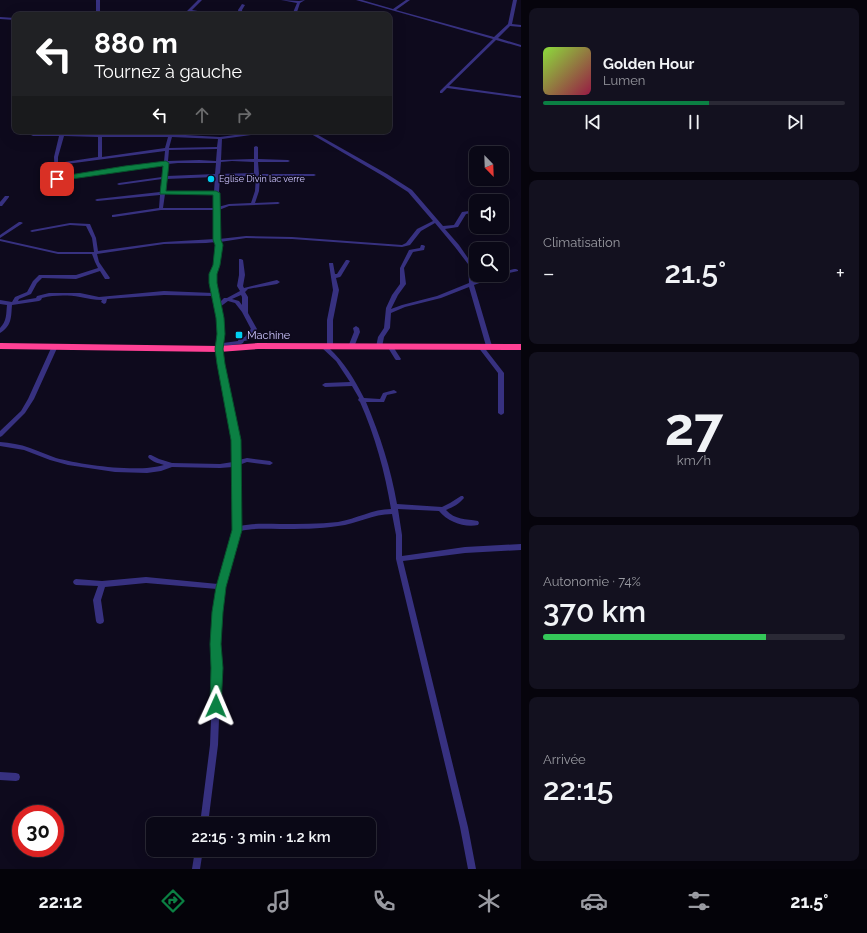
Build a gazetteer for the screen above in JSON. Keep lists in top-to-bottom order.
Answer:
{
  "places": {
    "other": ["Eglise Divin lac verre"],
    "transit": ["Machine"]
  },
  "north": "bottom right",
  "page": {
    "turn": ["880 m", "Tournez à gauche"],
    "song": ["Golden Hour", "Lumen"],
    "tile": [
      "Climatisation",
      ["27", "km/h"],
      ["Autonomie · 74%", "370 km"],
      ["Arrivée", "22:15"]
    ],
    "heat": ["−", "21.5°", "+"],
    "limit": "30",
    "trip": "22:15 · 3 min · 1.2 km",
    "tabs": ["22:12", "21.5°"]
  }
}
